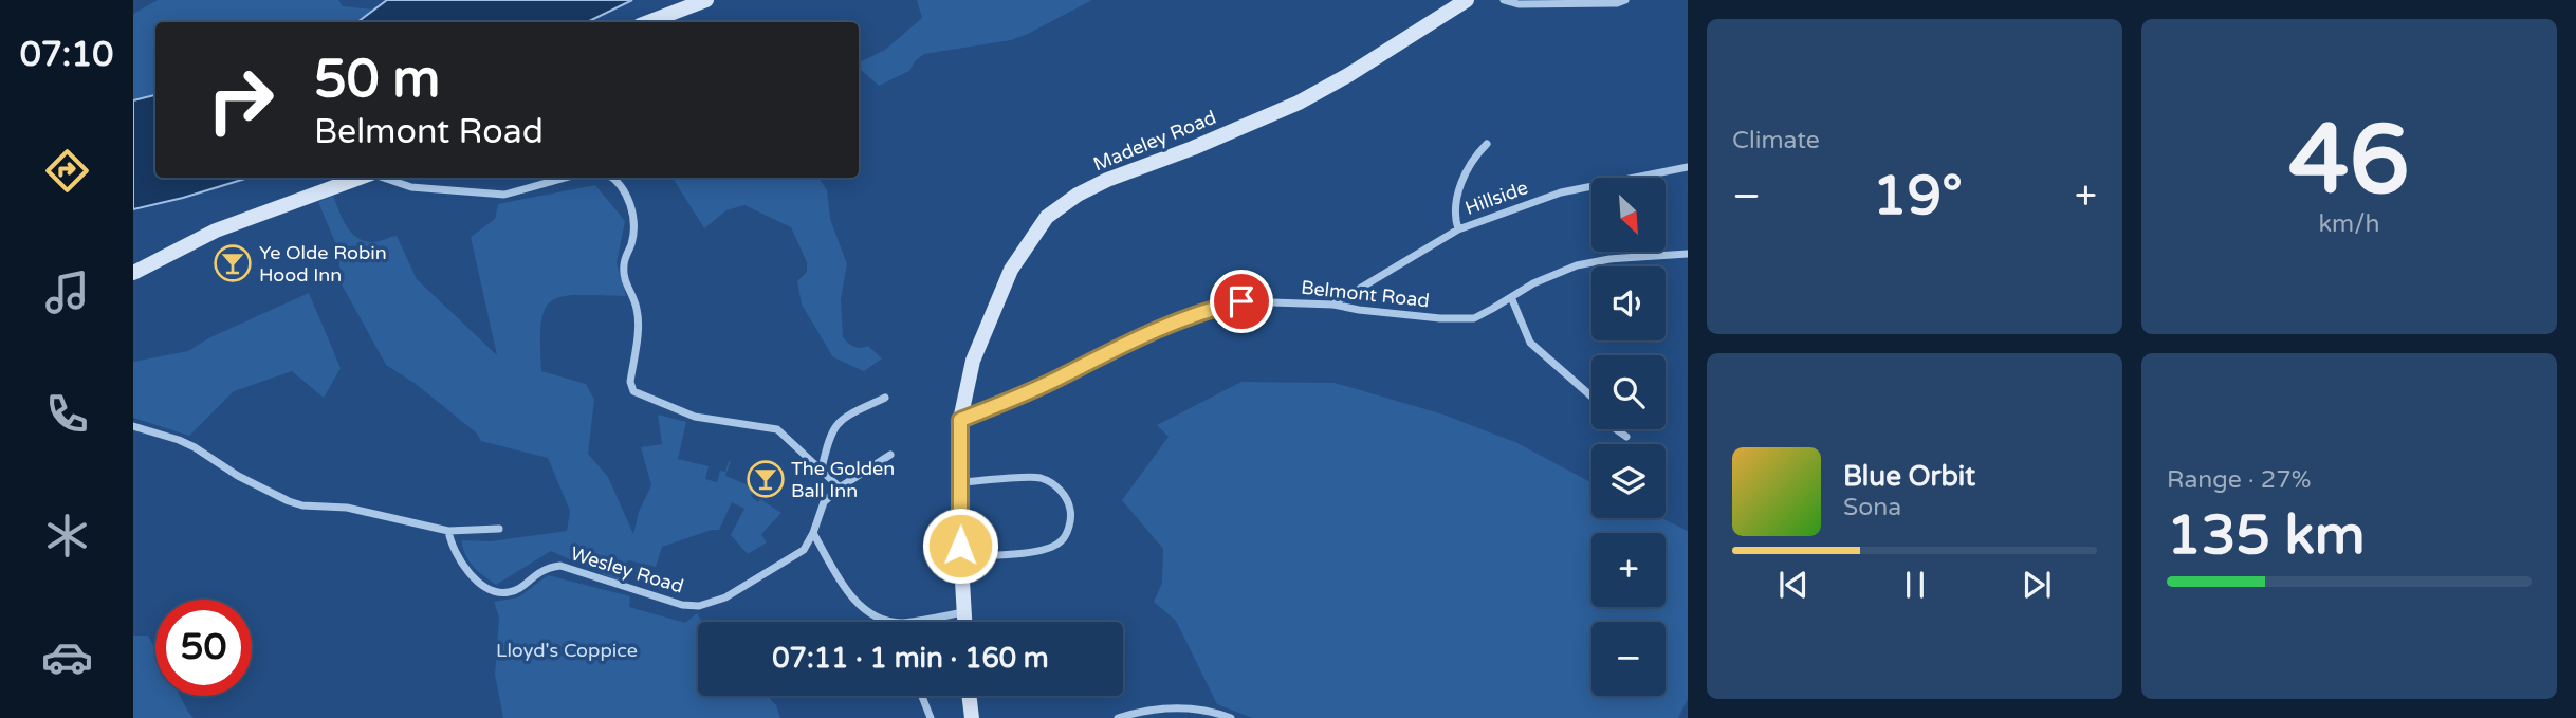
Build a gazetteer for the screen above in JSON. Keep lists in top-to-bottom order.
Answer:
{
  "streets": {
    "main road": ["Madeley Road"],
    "street": ["Hillside", "Belmont Road", "Wesley Road"]
  },
  "crossings": [
    ["Madeley Road", "Belmont Road"],
    ["Hillside", "Belmont Road"]
  ],
  "parks": ["Lloyd's Coppice"],
  "places": {
    "bar": ["Ye Olde Robin Hood Inn", "The Golden Ball Inn"]
  },
  "north": "bottom right",
  "page": {
    "tabs": "07:10",
    "tile": [
      "Climate",
      ["46", "km/h"],
      ["Range · 27%", "135 km"]
    ],
    "turn": ["50 m", "Belmont Road"],
    "heat": ["−", "19°", "+"],
    "map_buttons": ["+", "−"],
    "song": ["Blue Orbit", "Sona"],
    "limit": "50",
    "trip": "07:11 · 1 min · 160 m"
  }
}
